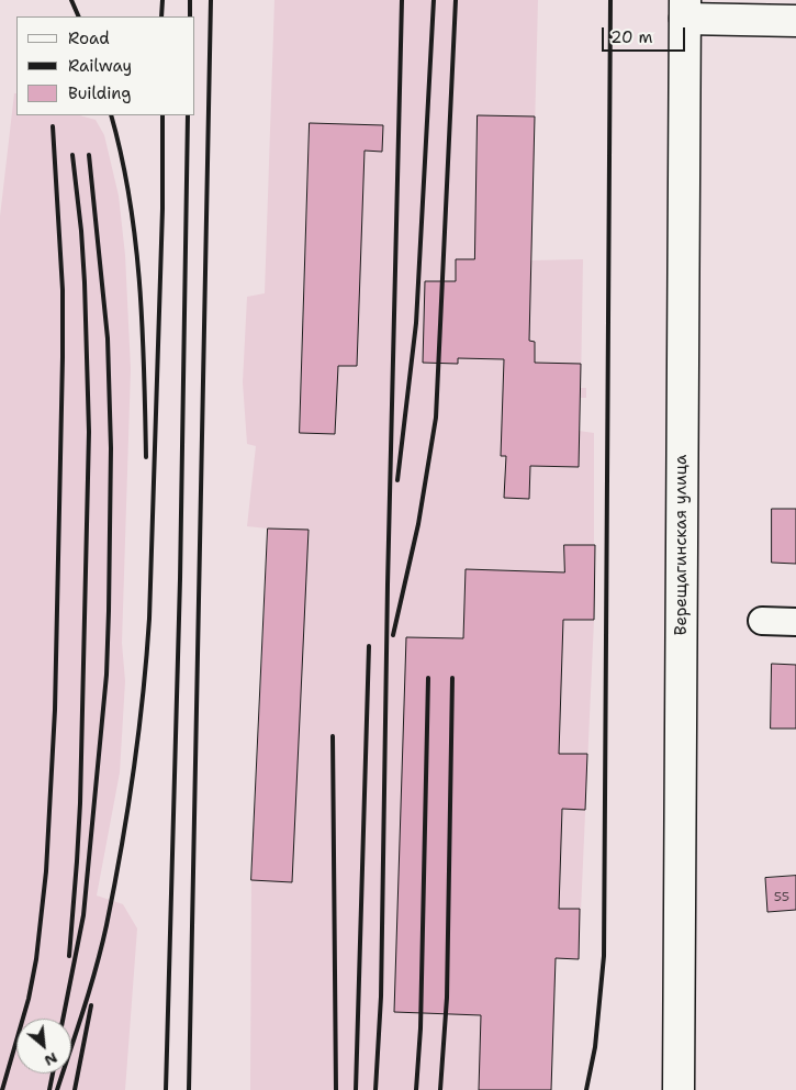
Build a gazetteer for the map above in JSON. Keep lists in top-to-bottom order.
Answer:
{
  "streets": {
    "main road": ["Верещагинская улица"]
  },
  "house_numbers": ["55"],
  "legend": ["Road", "Railway", "Building"],
  "scale_bar": "20 m",
  "north": "bottom right"
}
